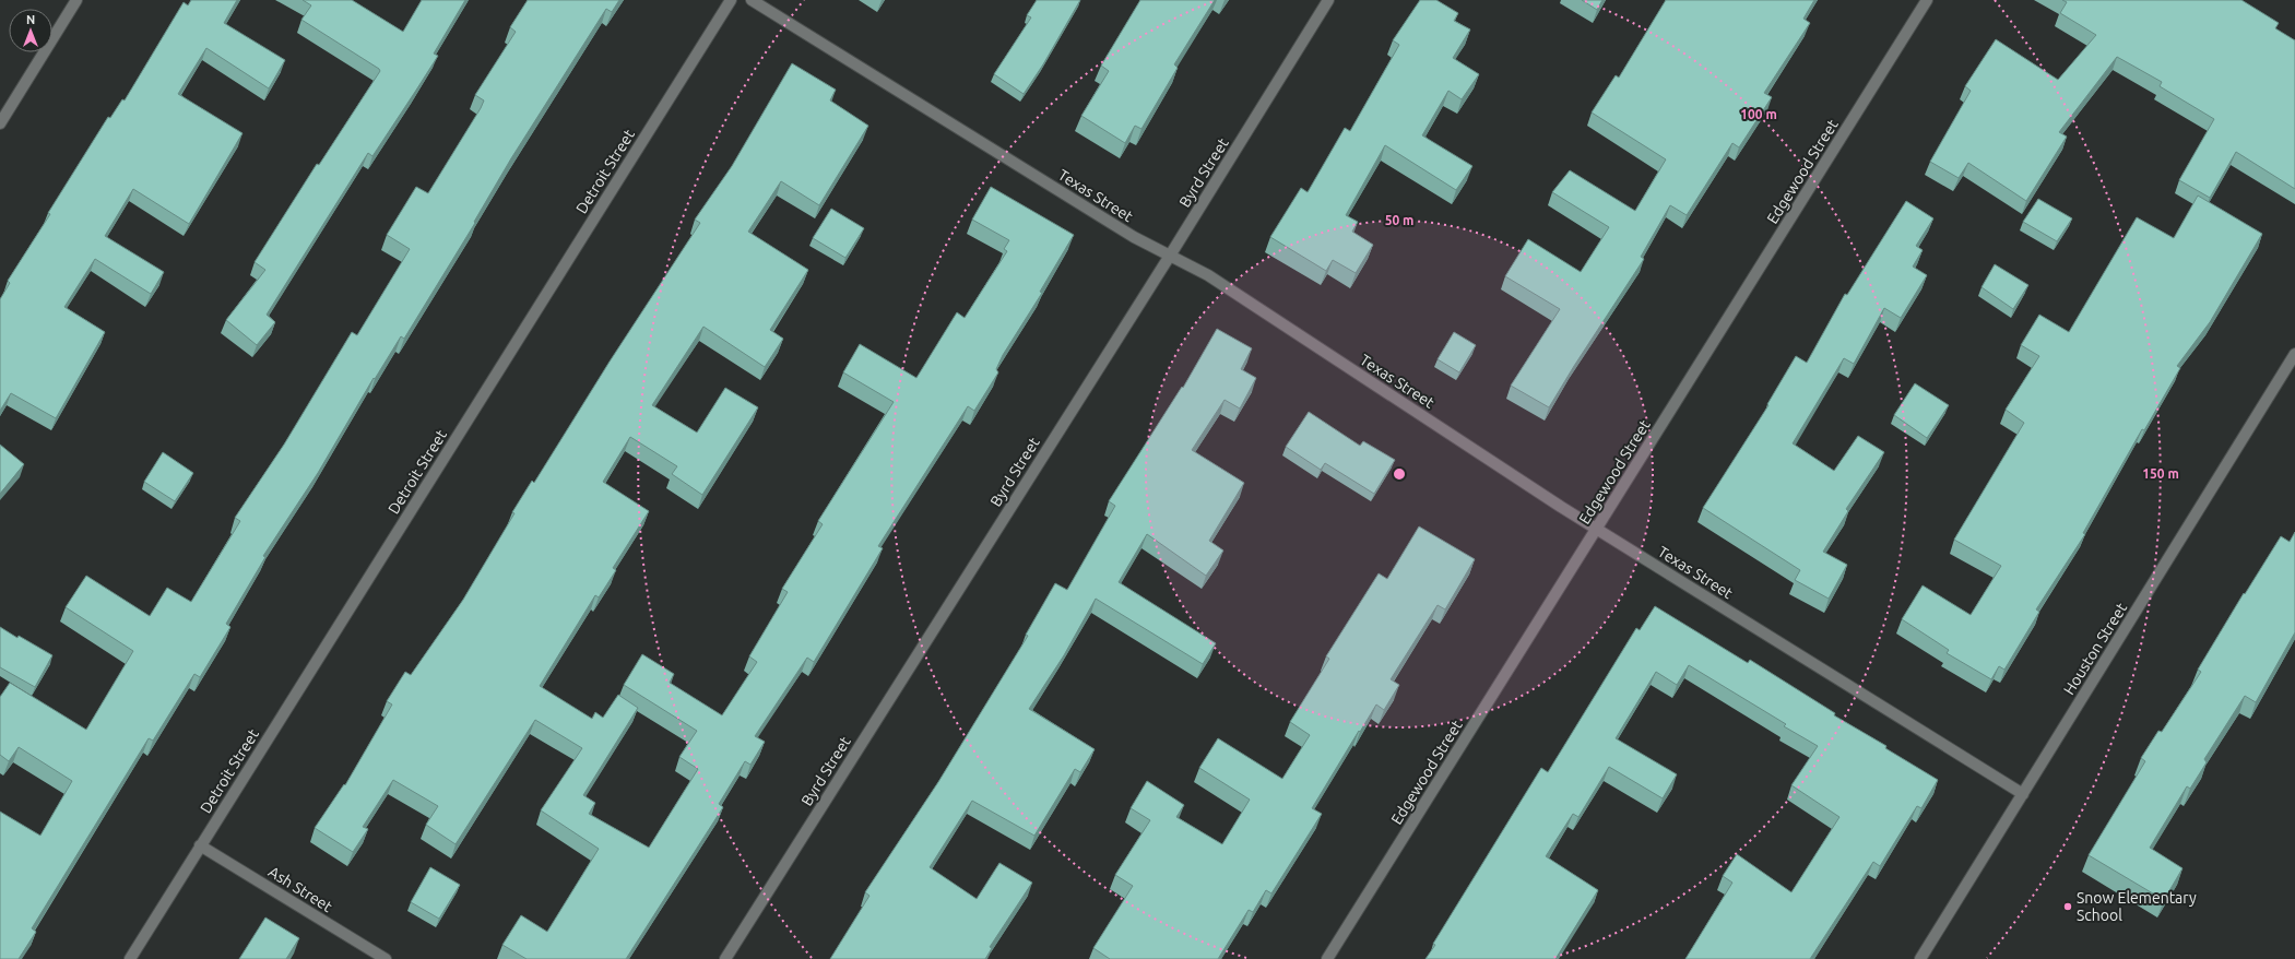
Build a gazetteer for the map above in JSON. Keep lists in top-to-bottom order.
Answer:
{
  "streets": {
    "street": [
      "Detroit Street",
      "Edgewood Street",
      "Byrd Street",
      "Texas Street",
      "Houston Street",
      "Ash Street"
    ]
  },
  "crossings": [
    ["Detroit Street", "Ash Street"],
    ["Edgewood Street", "Texas Street"],
    ["Byrd Street", "Texas Street"],
    ["Texas Street", "Houston Street"]
  ],
  "places": ["Snow Elementary School"],
  "north": "top",
  "rings": ["100 m", "50 m", "150 m"]
}
